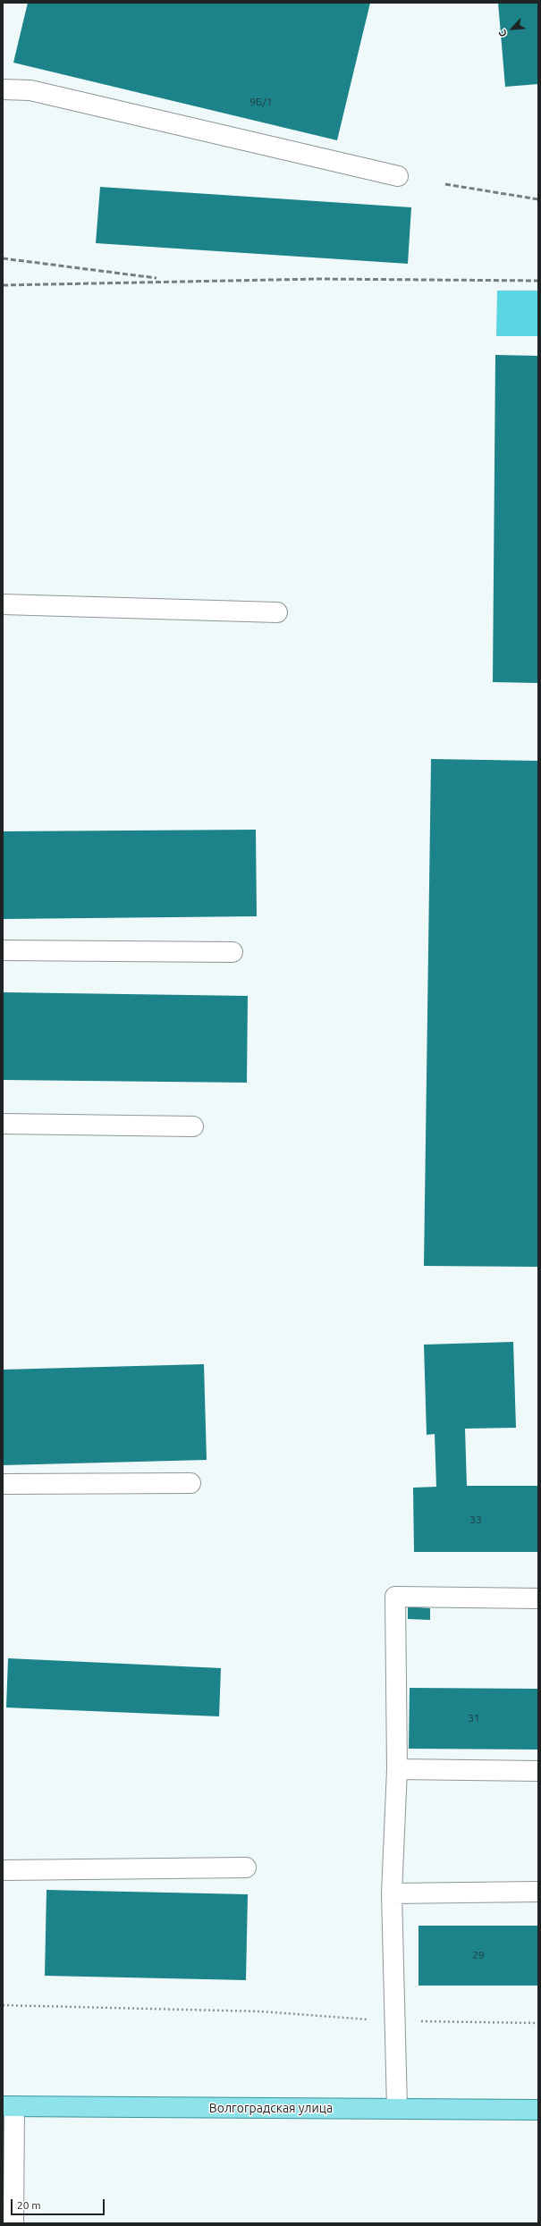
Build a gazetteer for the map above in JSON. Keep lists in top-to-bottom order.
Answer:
{
  "streets": {
    "main road": ["Волгоградская улица"]
  },
  "house_numbers": [
    "9Б/1",
    "33",
    "31",
    "29"
  ],
  "scale_bar": "20 m",
  "north": "bottom left"
}
